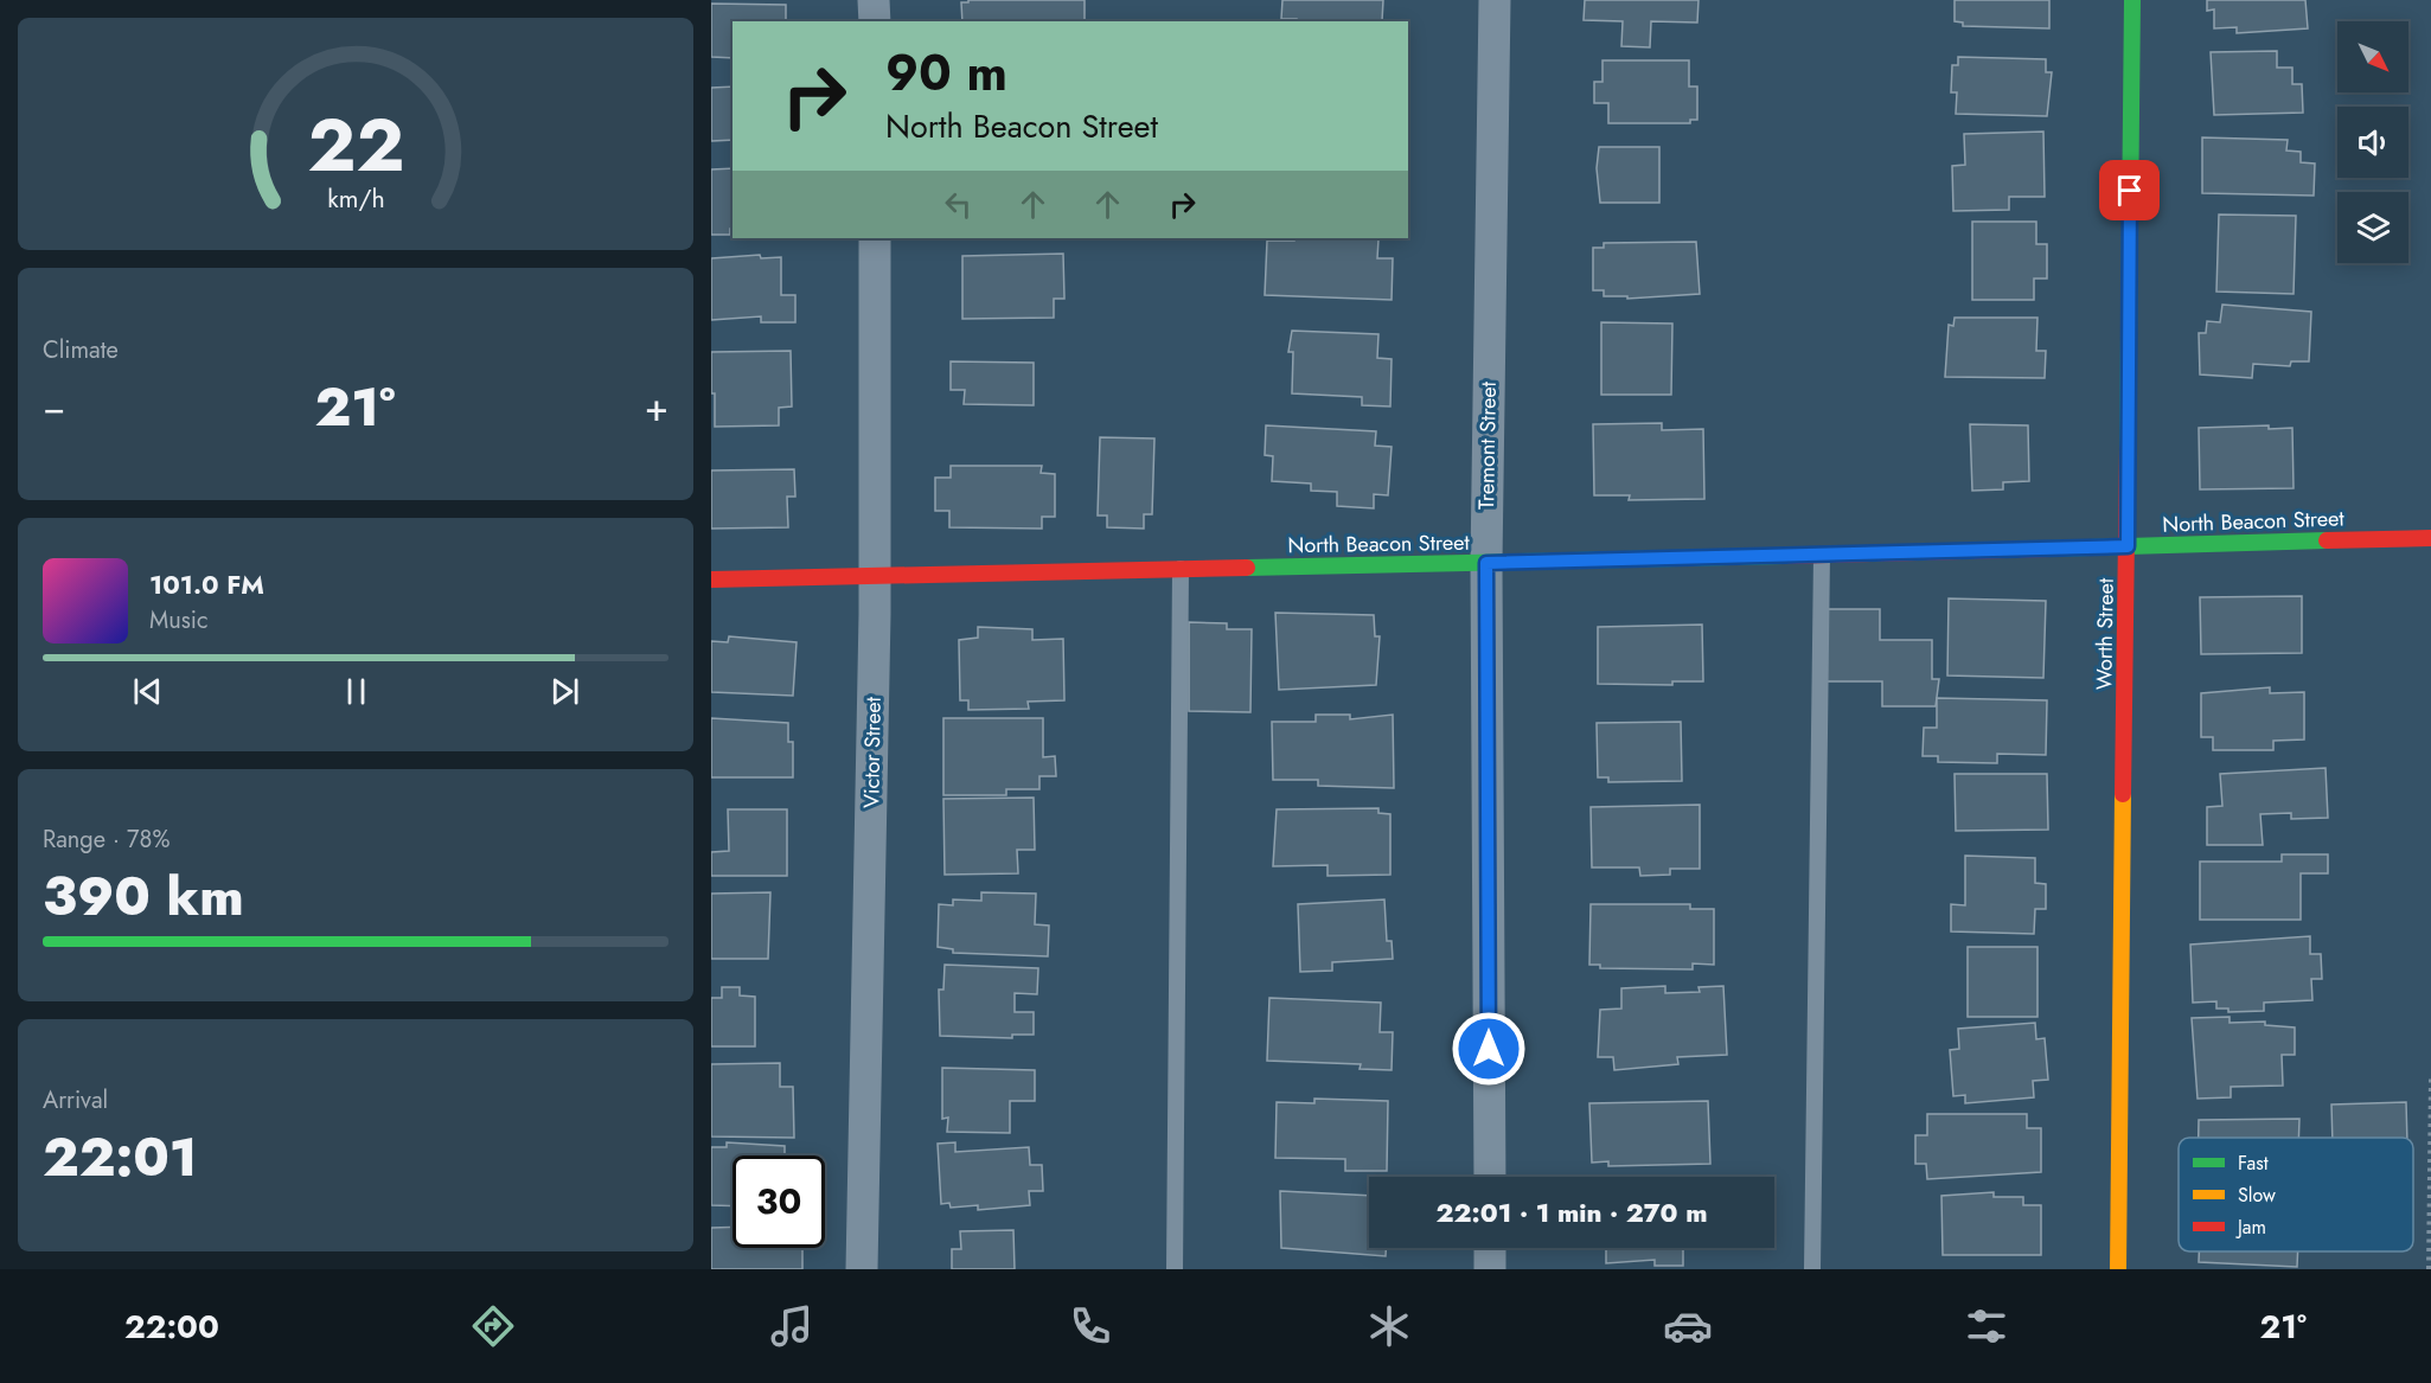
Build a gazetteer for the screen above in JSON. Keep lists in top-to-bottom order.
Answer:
{
  "streets": {
    "street": [
      "Tremont Street",
      "North Beacon Street",
      "Worth Street",
      "Victor Street"
    ]
  },
  "crossings": [
    ["Tremont Street", "North Beacon Street"],
    ["North Beacon Street", "Worth Street"],
    ["North Beacon Street", "Victor Street"]
  ],
  "legend": ["Fast", "Slow", "Jam"],
  "north": "bottom right",
  "page": {
    "turn": ["90 m", "North Beacon Street"],
    "tile": [
      "Climate",
      ["Range · 78%", "390 km"],
      ["Arrival", "22:01"]
    ],
    "heat": ["−", "21°", "+"],
    "song": ["101.0 FM", "Music"],
    "limit": "30",
    "trip": "22:01 · 1 min · 270 m",
    "tabs": ["22:00", "21°"],
    "gauge": ["22", "km/h"]
  }
}
